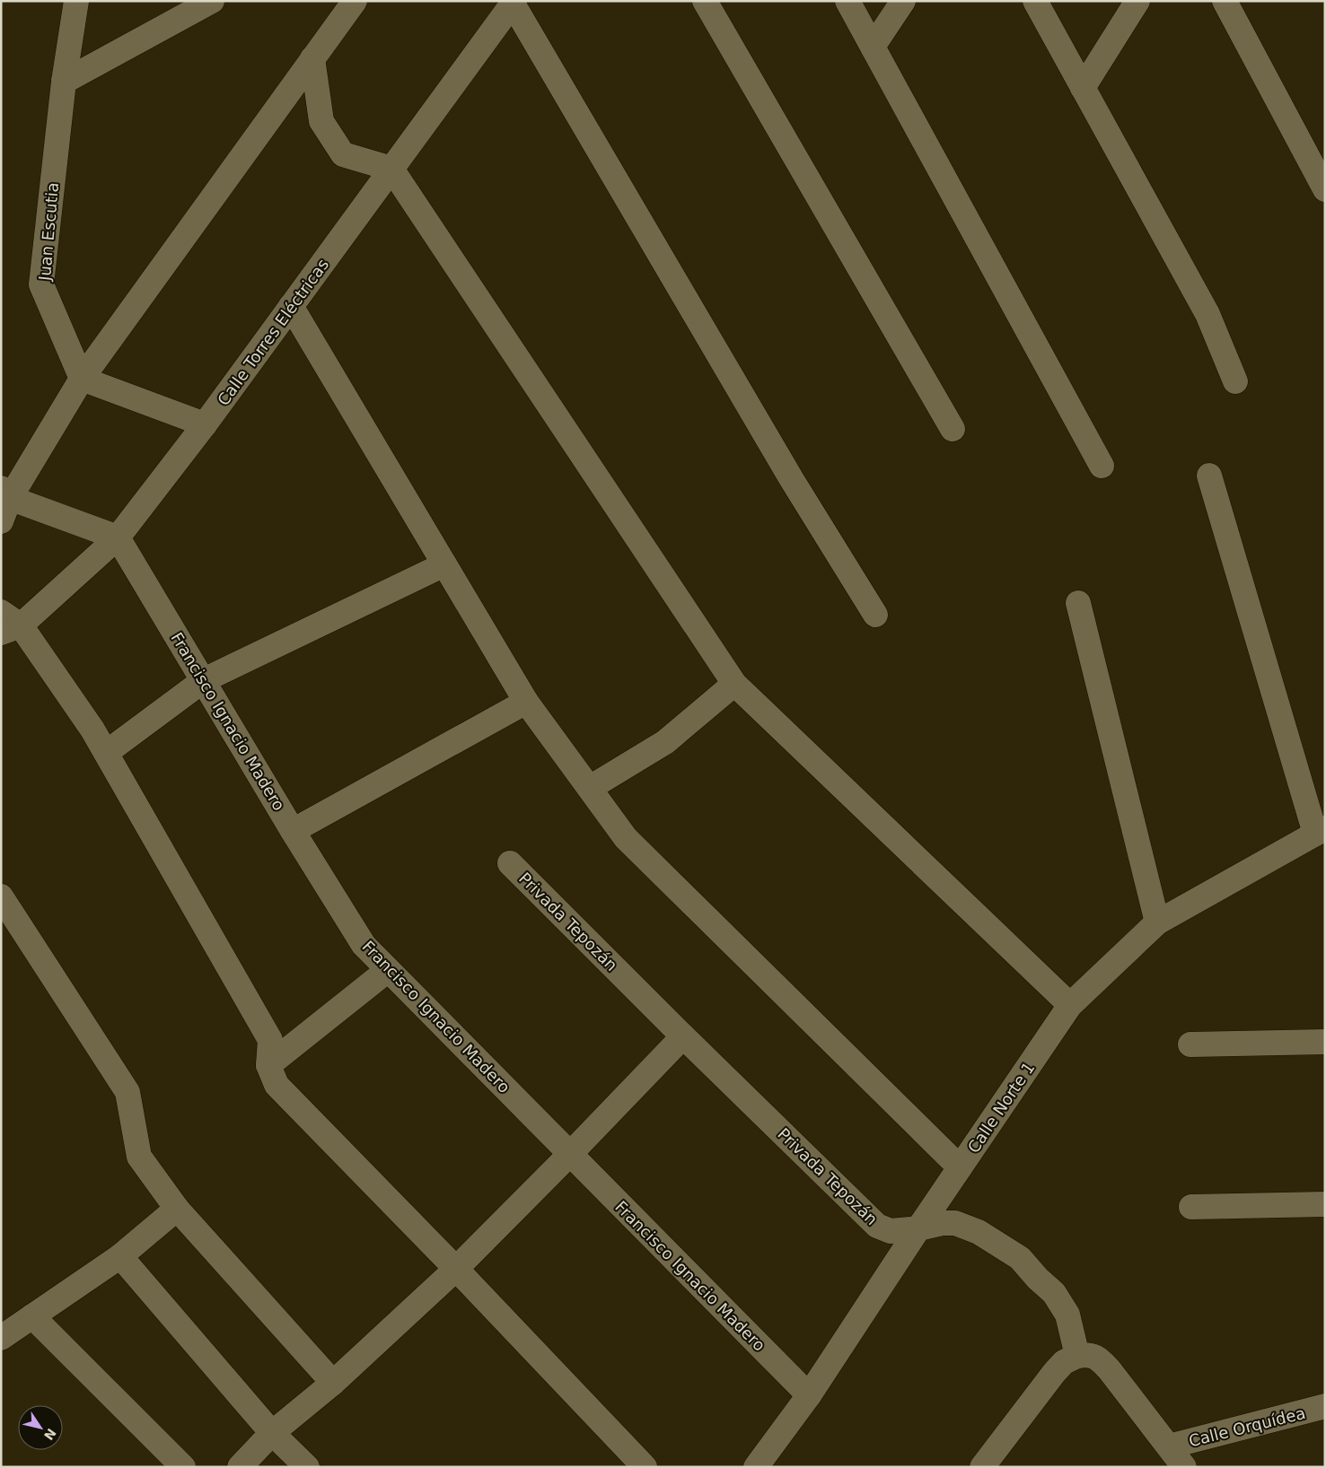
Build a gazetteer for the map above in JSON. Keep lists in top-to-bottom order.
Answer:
{
  "streets": {
    "street": [
      "Juan Escutia",
      "Calle Torres Eléctricas",
      "Francisco Ignacio Madero",
      "Privada Tepozán",
      "Calle Norte 1",
      "Calle Orquídea"
    ]
  },
  "crossings": [
    ["Calle Torres Eléctricas", "Francisco Ignacio Madero"],
    ["Francisco Ignacio Madero", "Calle Norte 1"],
    ["Privada Tepozán", "Calle Norte 1"]
  ],
  "north": "bottom right"
}
